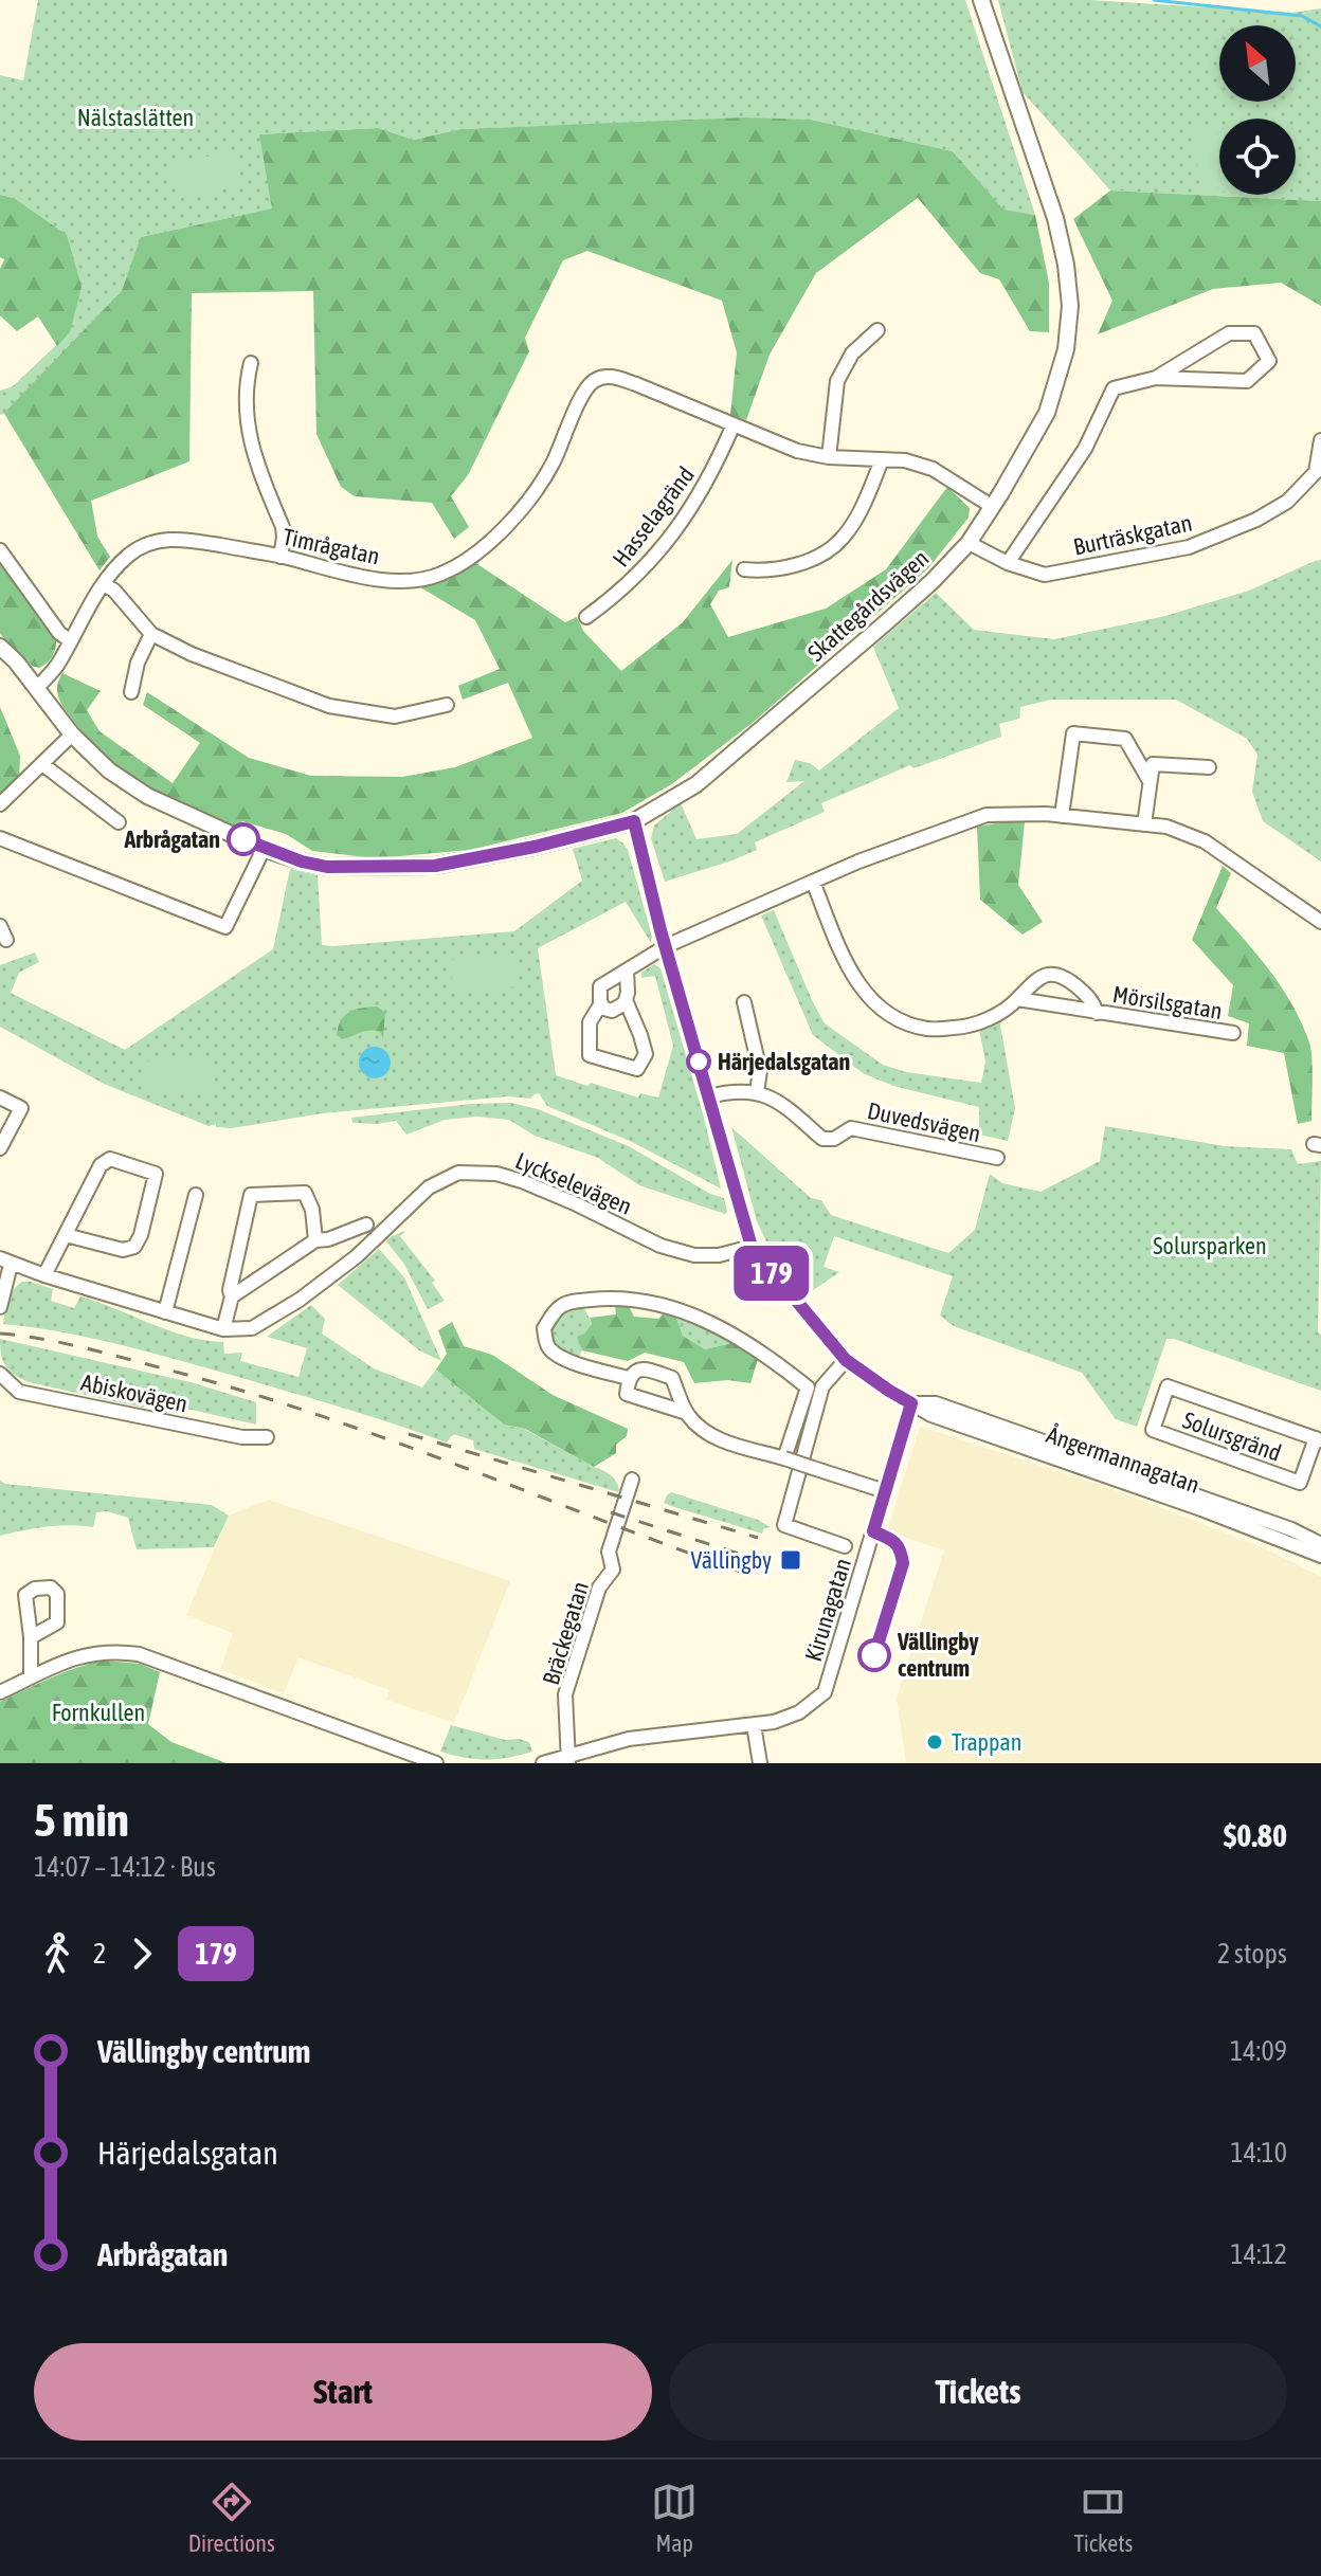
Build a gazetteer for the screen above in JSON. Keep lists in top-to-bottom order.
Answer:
{
  "streets": {
    "street": [
      "Hasselagränd",
      "Burträskgatan",
      "Timrågatan",
      "Skattegårdsvägen",
      "Mörsilsgatan",
      "Duvedsvägen",
      "Lyckselevägen",
      "Abiskovägen",
      "Solursgränd",
      "Ångermannagatan",
      "Kirunagatan",
      "Bräckegatan"
    ]
  },
  "crossings": [
    ["Hasselagränd", "Timrågatan"],
    ["Burträskgatan", "Skattegårdsvägen"],
    ["Timrågatan", "Skattegårdsvägen"],
    ["Skattegårdsvägen", "Ångermannagatan"],
    ["Lyckselevägen", "Ångermannagatan"],
    ["Ångermannagatan", "Kirunagatan"],
    ["Kirunagatan", "Bräckegatan"]
  ],
  "parks": ["Nälstaslätten", "Solursparken", "Fornkullen"],
  "places": {
    "other": [
      "Arbrågatan",
      "Härjedalsgatan",
      "Vällingby centrum",
      "Trappan"
    ],
    "transit": ["Vällingby"]
  },
  "lines": ["bus line 179"],
  "north": "top left",
  "page": {
    "on_map": "179",
    "heading": ["5 min", "14:07 – 14:12 · Bus", "$0.80"],
    "legs": ["2", "179", "2 stops"],
    "list": [
      {
        "name": "Vällingby centrum",
        "value": "14:09"
      },
      {
        "name": "Härjedalsgatan",
        "value": "14:10"
      },
      {
        "name": "Arbrågatan",
        "value": "14:12"
      }
    ],
    "buttons": ["Start", "Tickets"],
    "tabs": ["Directions", "Map", "Tickets"]
  }
}
